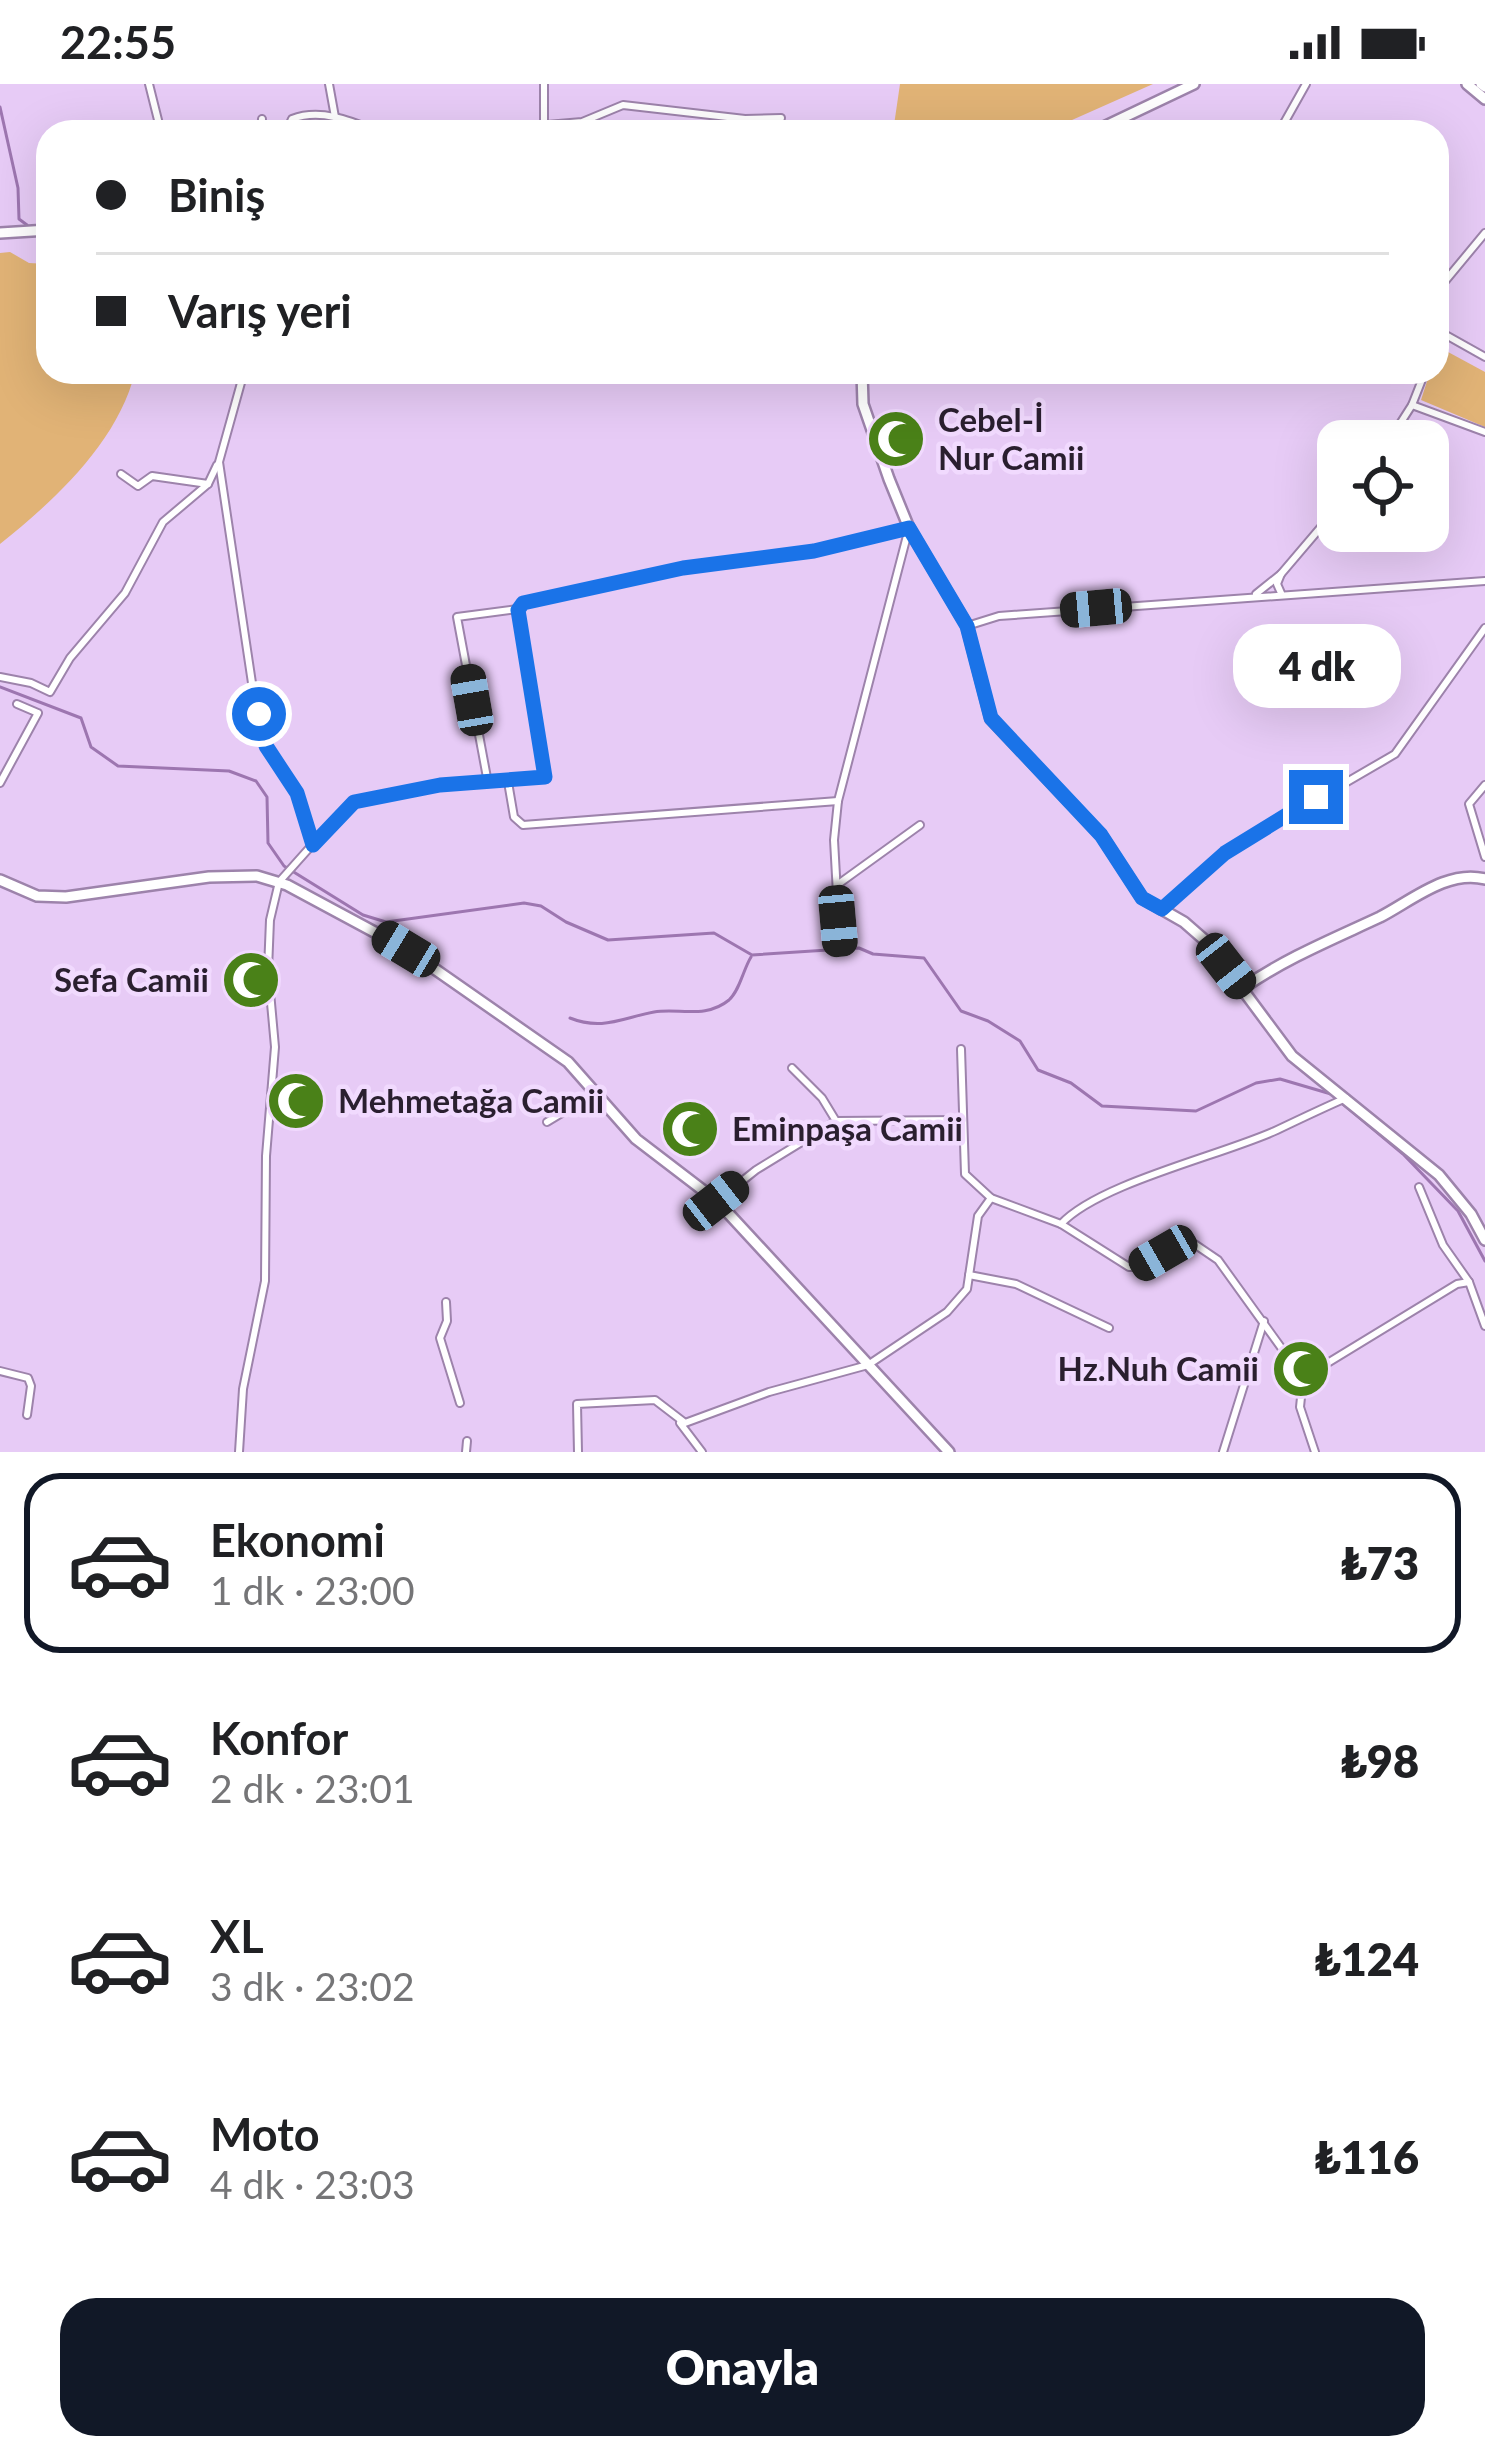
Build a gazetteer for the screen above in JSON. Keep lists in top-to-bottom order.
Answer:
{
  "places": {
    "mosque": [
      "Cebel-İ Nur Camii",
      "Sefa Camii",
      "Mehmetağa Camii",
      "Eminpaşa Camii",
      "Hz.Nuh Camii"
    ]
  },
  "page": {
    "status": "22:55",
    "banner": ["Biniş", "Varış yeri"],
    "bubble": "4 dk",
    "list": [
      {
        "name": "Ekonomi",
        "note": "1 dk · 23:00",
        "value": "₺73"
      },
      {
        "name": "Konfor",
        "note": "2 dk · 23:01",
        "value": "₺98"
      },
      {
        "name": "XL",
        "note": "3 dk · 23:02",
        "value": "₺124"
      },
      {
        "name": "Moto",
        "note": "4 dk · 23:03",
        "value": "₺116"
      }
    ],
    "buttons": "Onayla"
  }
}
